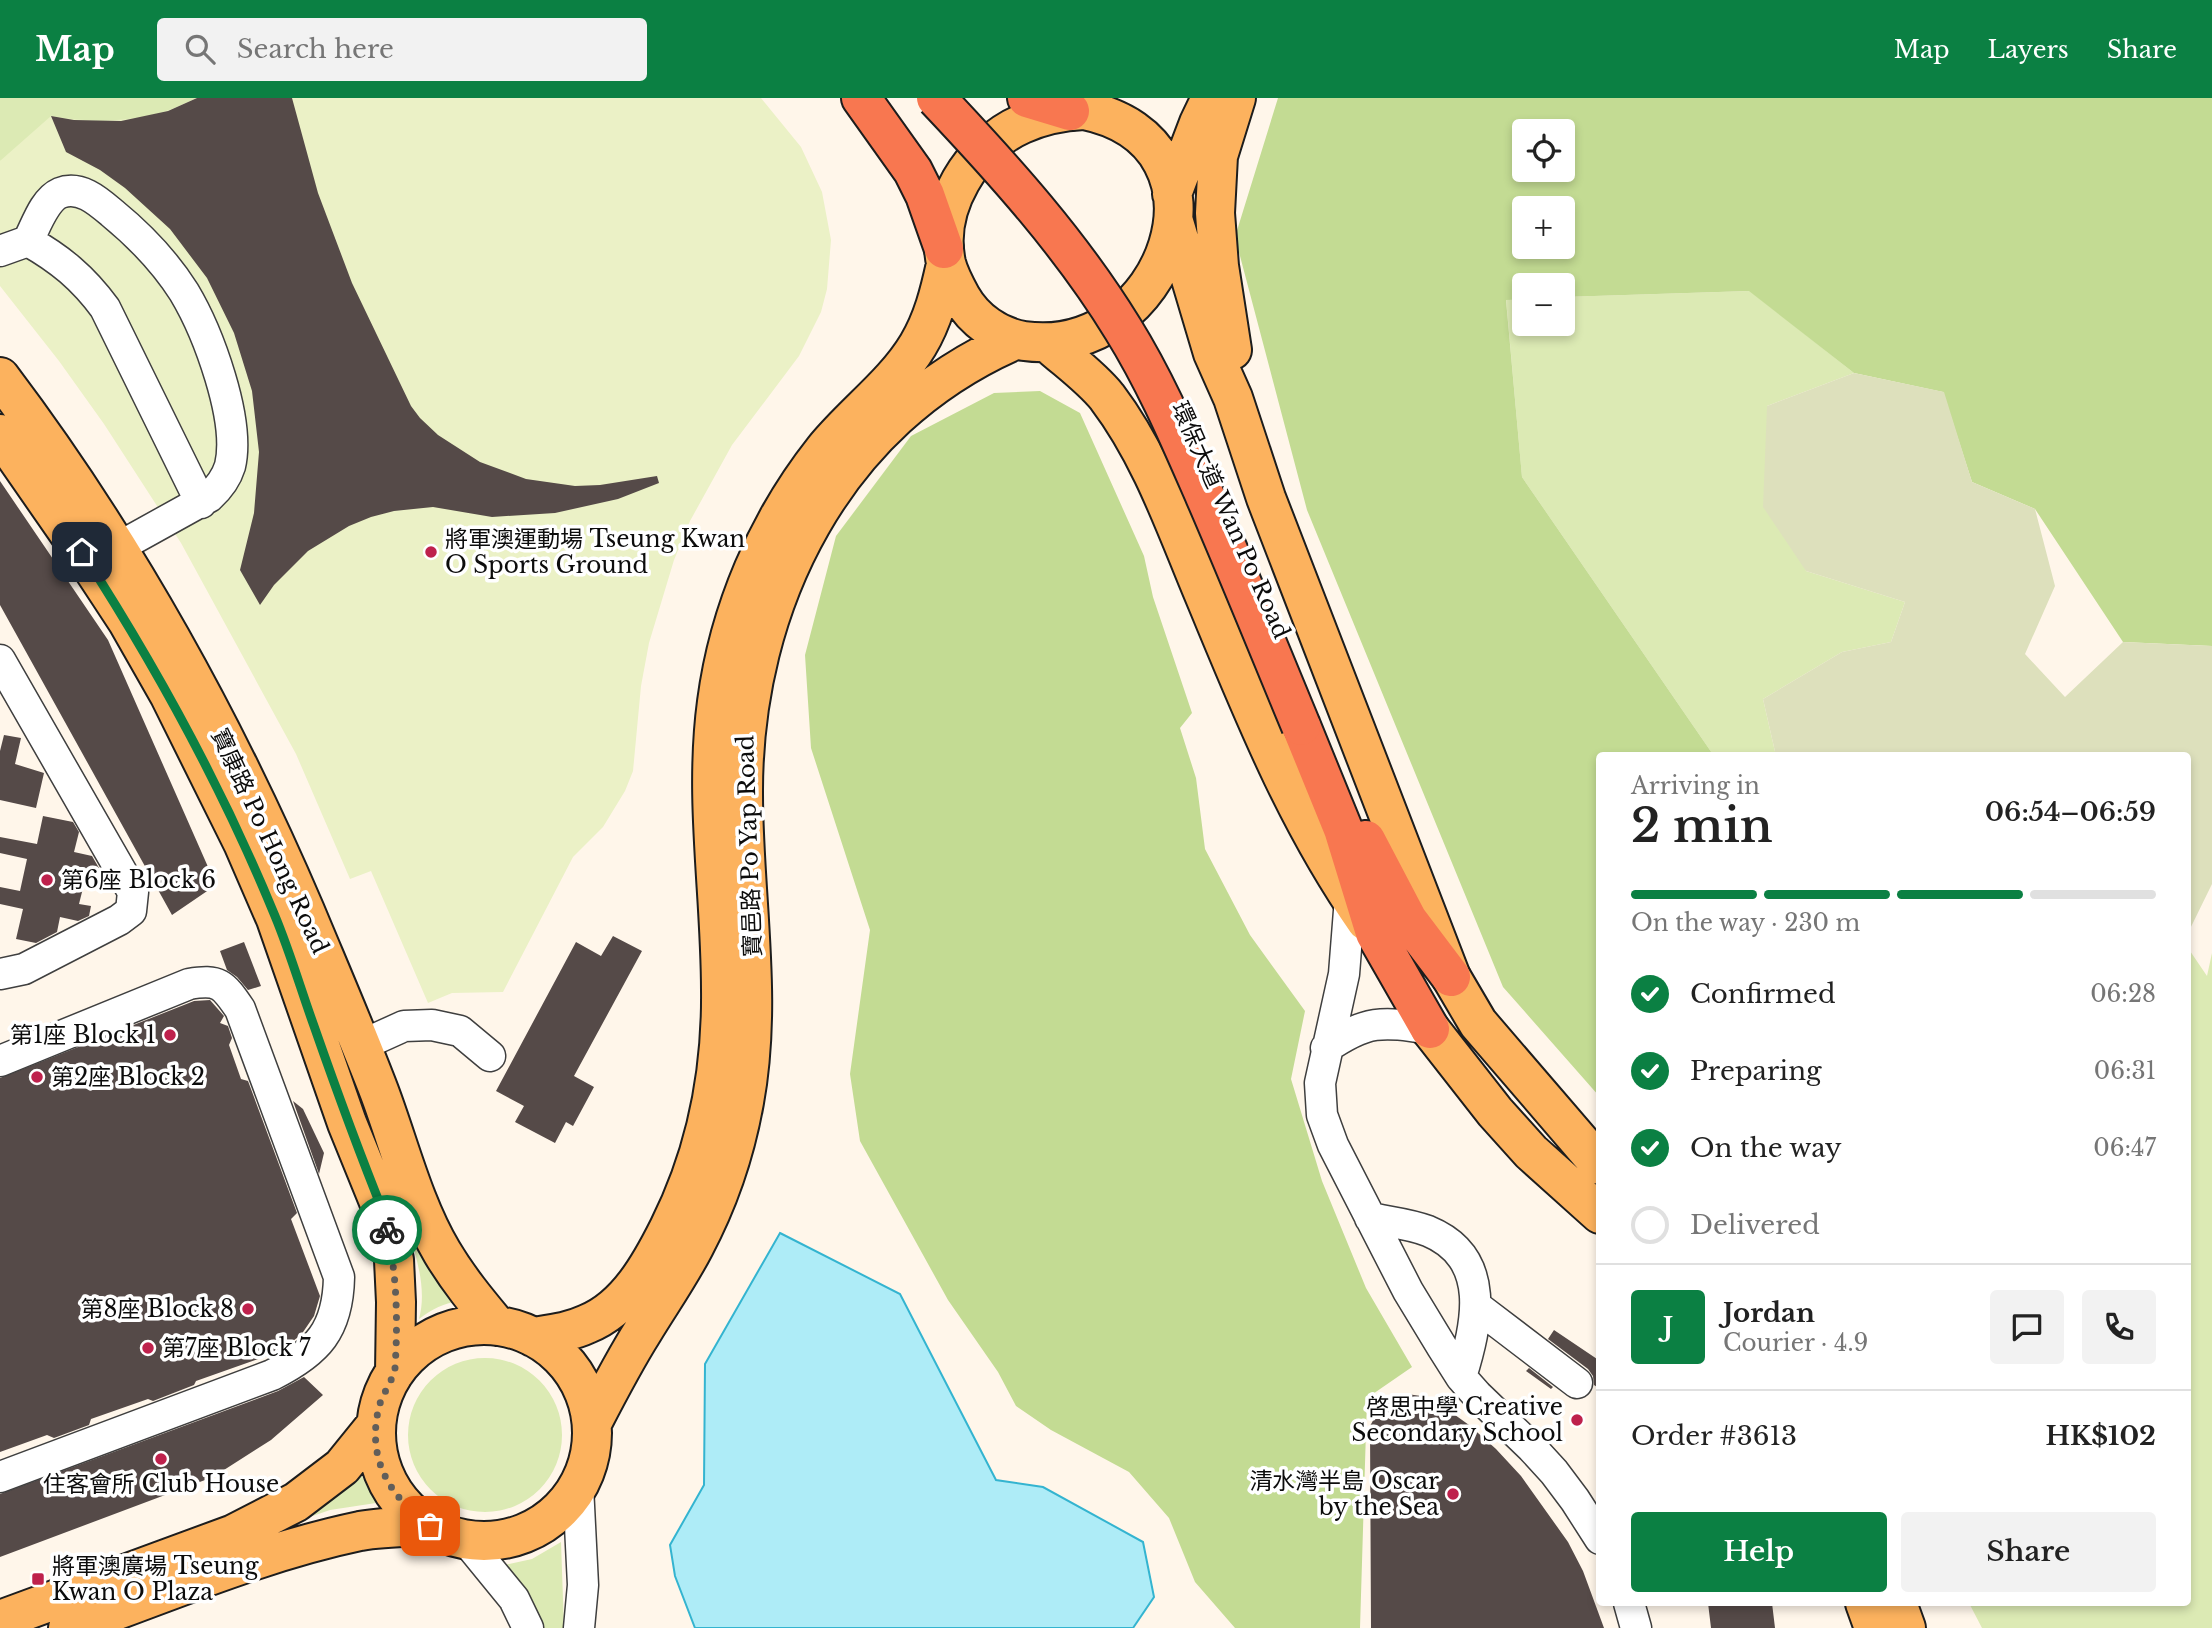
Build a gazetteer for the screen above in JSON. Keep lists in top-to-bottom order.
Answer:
{
  "streets": {
    "highway": ["環保大道 Wan Po Road"],
    "main road": ["寶康路 Po Hong Road", "寶邑路 Po Yap Road"]
  },
  "crossings": [
    ["環保大道 Wan Po Road", "寶邑路 Po Yap Road"],
    ["寶康路 Po Hong Road", "寶邑路 Po Yap Road"]
  ],
  "places": {
    "other": [
      "將軍澳運動場 Tseung Kwan O Sports Ground",
      "第6座 Block 6",
      "第1座 Block 1",
      "第2座 Block 2",
      "第8座 Block 8",
      "第7座 Block 7",
      "啓思中學 Creative Secondary School",
      "住客會所 Club House",
      "清水灣半島 Oscar by the Sea"
    ],
    "transit": ["將軍澳廣場 Tseung Kwan O Plaza"]
  },
  "page": {
    "header": "Map",
    "search": "Search here",
    "nav": ["Map", "Layers", "Share"],
    "map_buttons": ["+", "−"],
    "heading": ["2 min", "Arriving in", "06:54–06:59"],
    "panel": [
      "Jordan",
      "Courier · 4.9",
      "Order #3613",
      "HK$102"
    ],
    "bar": "On the way · 230 m",
    "list": [
      ["Confirmed", "06:28"],
      ["Preparing", "06:31"],
      ["On the way", "06:47"],
      "Delivered"
    ],
    "round": "J",
    "buttons": ["Help", "Share"]
  }
}
